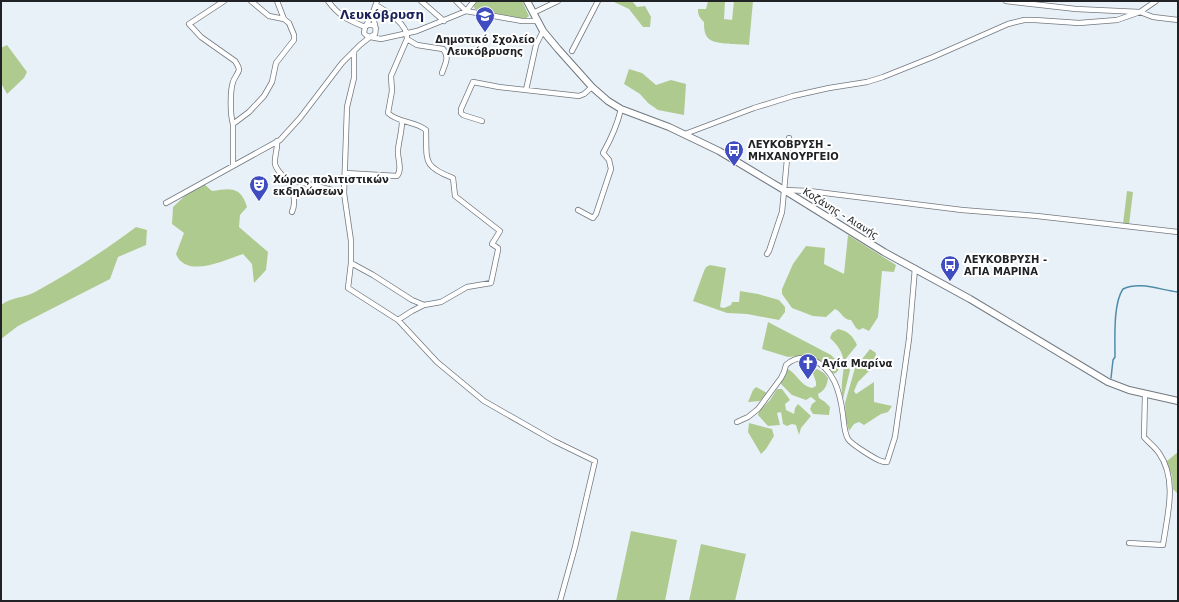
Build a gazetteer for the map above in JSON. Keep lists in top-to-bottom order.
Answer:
{
  "streets": {
    "main road": ["Κοζάνης - Αιανής"]
  },
  "districts": ["Λευκόβρυση"],
  "places": {
    "school or university": ["Δημοτικό Σχολείο Λευκόβρυσης"],
    "bus stop": ["ΛΕΥΚΟΒΡΥΣΗ - ΜΗΧΑΝΟΥΡΓΕΙΟ", "ΛΕΥΚΟΒΡΥΣΗ - ΑΓΙΑ ΜΑΡΙΝΑ"],
    "theatre": ["Χώρος πολιτιστικών εκδηλώσεων"],
    "church": ["Αγία Μαρίνα"]
  }
}
